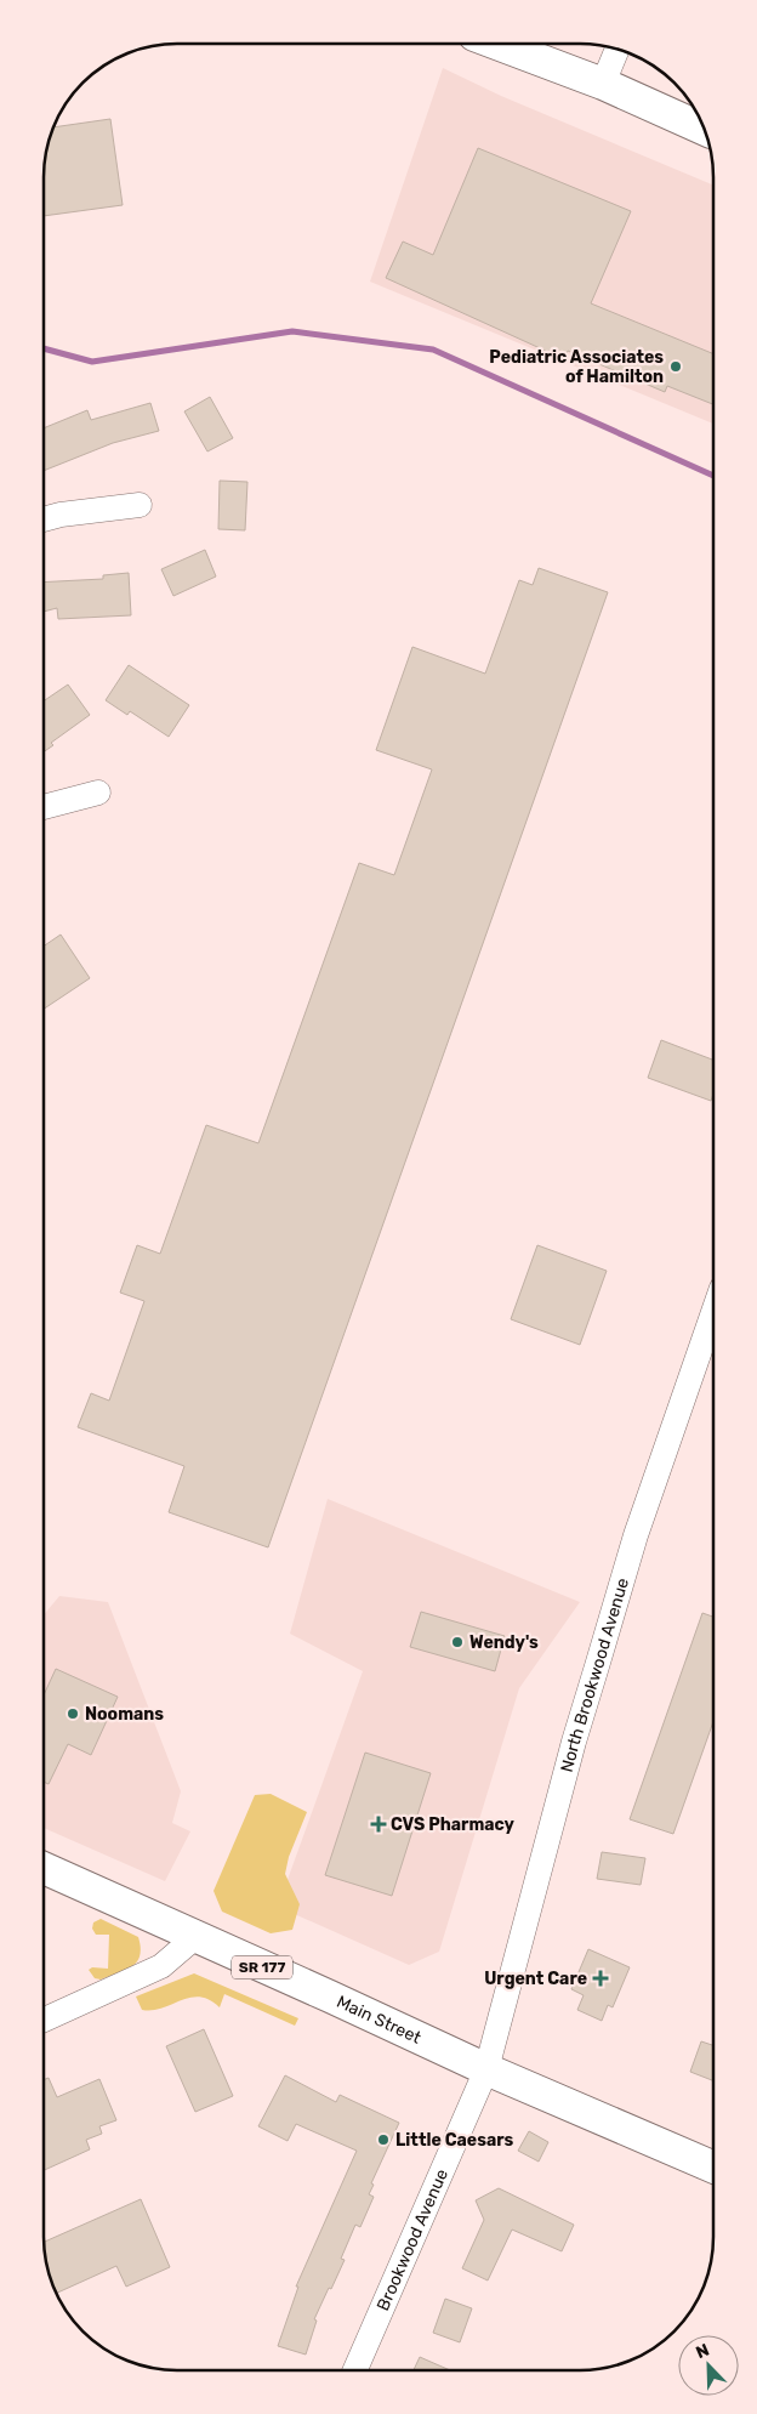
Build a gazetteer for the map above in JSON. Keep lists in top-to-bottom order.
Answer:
{
  "streets": {
    "main road": ["SR 177", "Main Street"],
    "street": ["North Brookwood Avenue", "Brookwood Avenue"]
  },
  "crossings": [
    ["North Brookwood Avenue", "Main Street"],
    ["North Brookwood Avenue", "Brookwood Avenue"],
    ["Main Street", "Brookwood Avenue"]
  ],
  "places": {
    "other": [
      "Pediatric Associates of Hamilton",
      "Wendy's",
      "Noomans",
      "Little Caesars"
    ],
    "health": ["CVS Pharmacy", "Urgent Care"]
  },
  "north": "top left"
}
